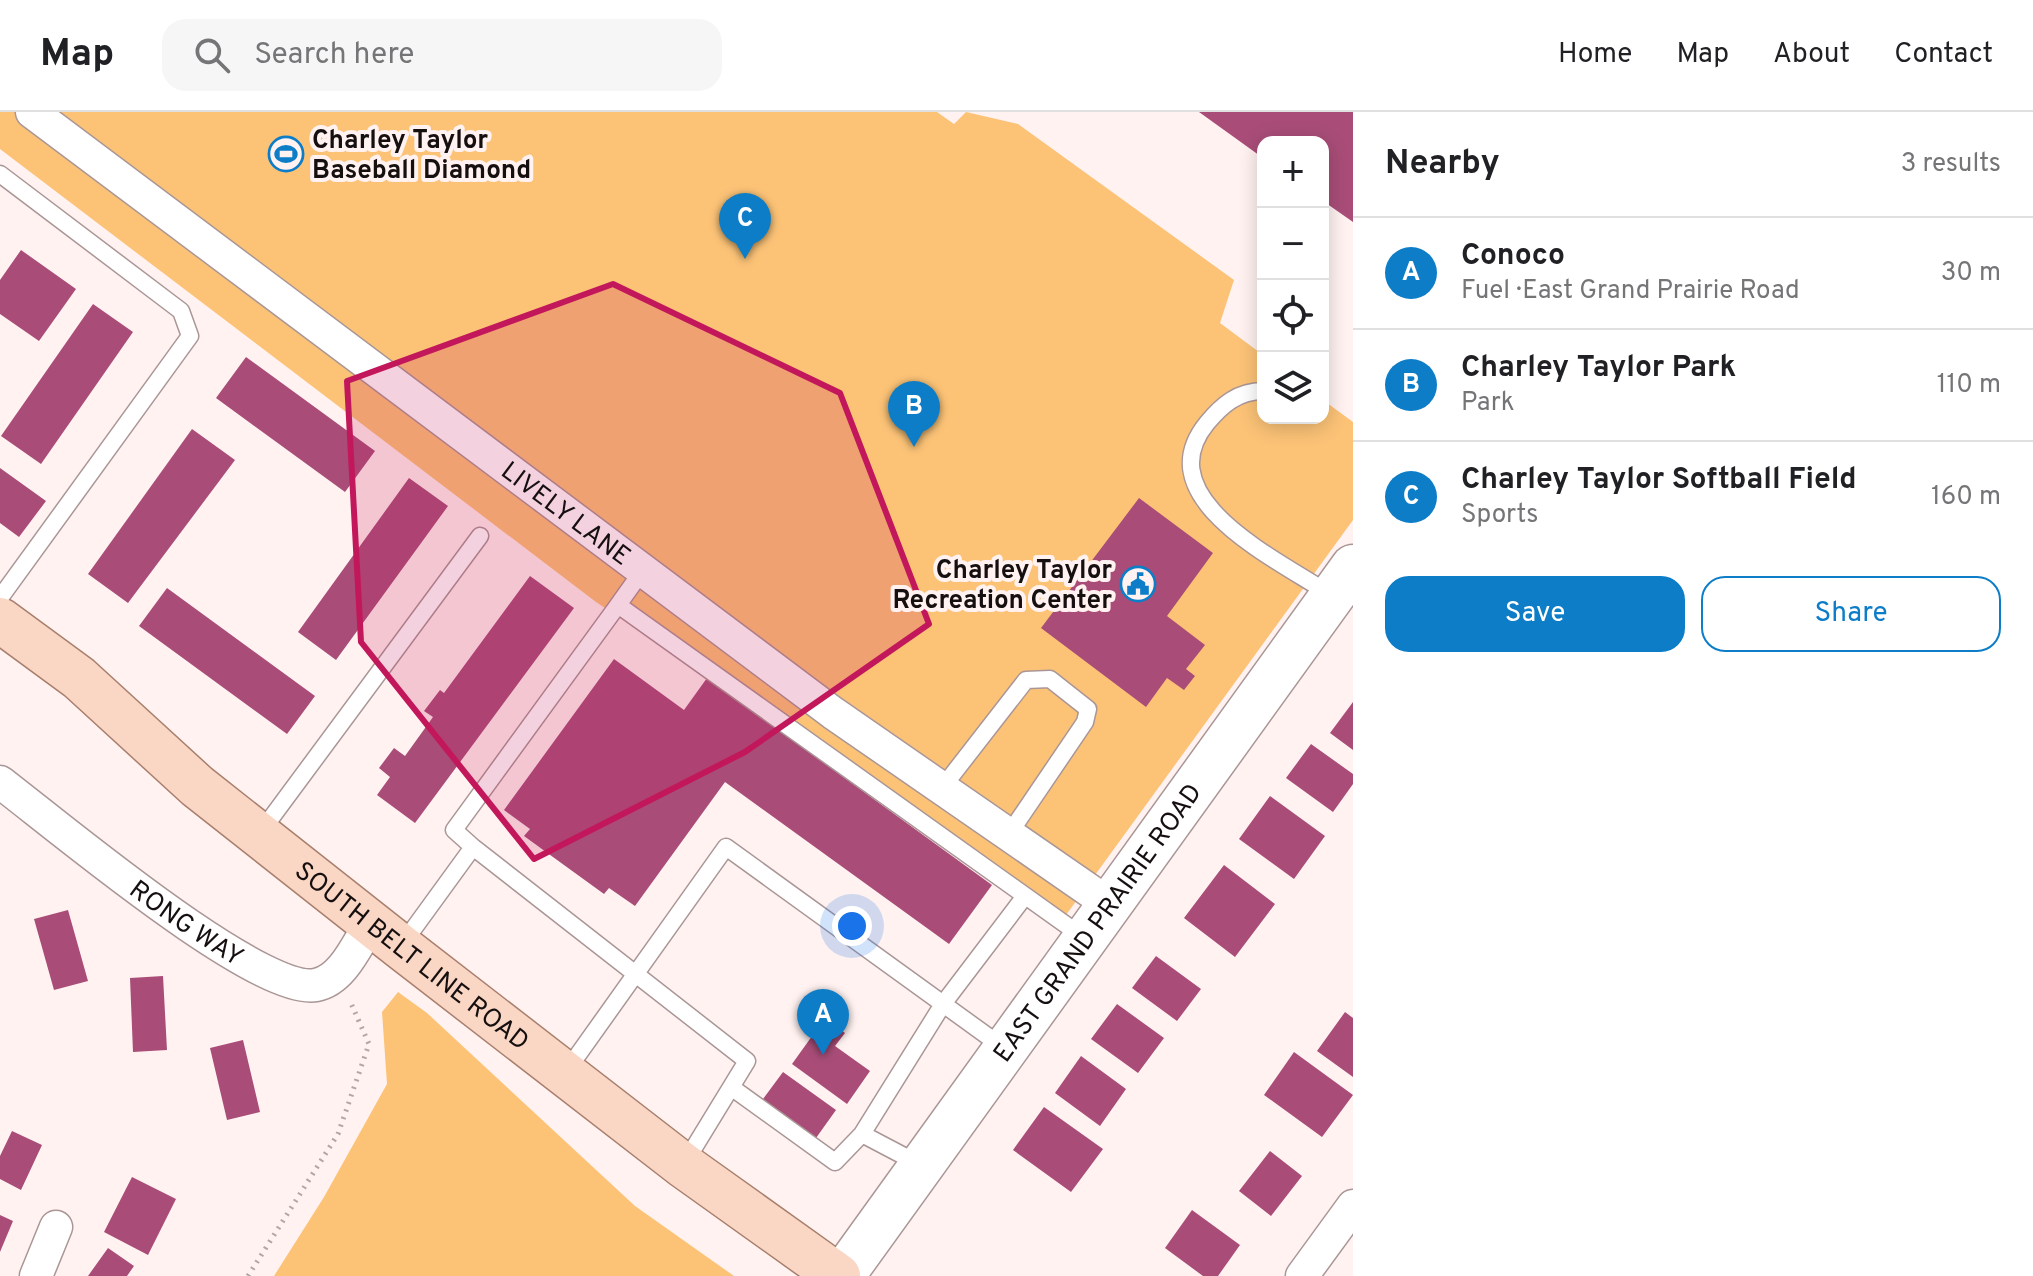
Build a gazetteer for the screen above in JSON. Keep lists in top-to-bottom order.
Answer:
{
  "streets": {
    "main road": ["SOUTH BELT LINE ROAD"],
    "street": ["LIVELY LANE", "RONG WAY", "EAST GRAND PRAIRIE ROAD"]
  },
  "crossings": [
    ["LIVELY LANE", "EAST GRAND PRAIRIE ROAD"],
    ["EAST GRAND PRAIRIE ROAD", "SOUTH BELT LINE ROAD"]
  ],
  "places": {
    "sports": ["Charley Taylor Baseball Diamond"],
    "public building": ["Charley Taylor Recreation Center"]
  },
  "page": {
    "header": "Map",
    "search": "Search here",
    "nav": [
      "Home",
      "Map",
      "About",
      "Contact"
    ],
    "heading": ["Nearby", "3 results"],
    "map_buttons": ["+", "−"],
    "pins": ["C", "B", "A"],
    "list": [
      {
        "mark": "A",
        "name": "Conoco",
        "note": "Fuel · East Grand Prairie Road",
        "value": "30 m"
      },
      {
        "mark": "B",
        "name": "Charley Taylor Park",
        "note": "Park",
        "value": "110 m"
      },
      {
        "mark": "C",
        "name": "Charley Taylor Softball Field",
        "note": "Sports",
        "value": "160 m"
      }
    ],
    "buttons": ["Save", "Share"]
  }
}
